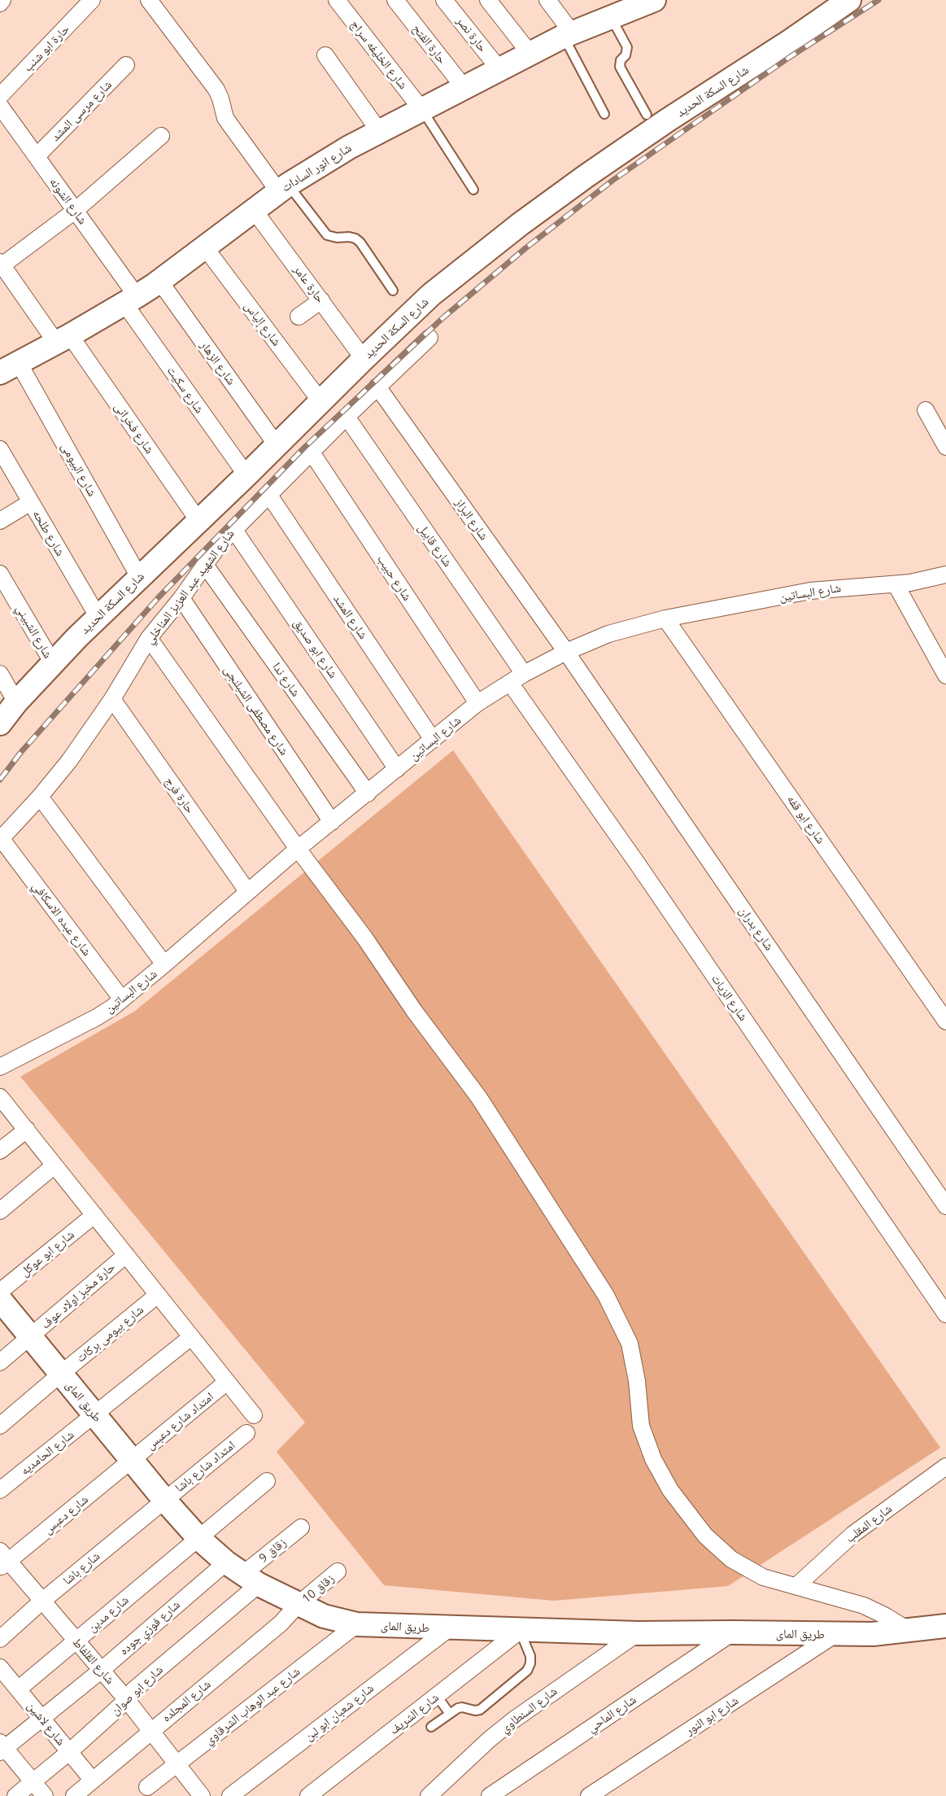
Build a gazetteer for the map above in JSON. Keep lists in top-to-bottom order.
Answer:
{
  "streets": {
    "street": [
      "حارة نصر",
      "حارة الفتح",
      "حارة ابو شنب",
      "شارع الخليفه سراج",
      "شارع السكة الحديد",
      "شارع مرسى المشد",
      "شارع انور السادات",
      "شارع الشونه",
      "حارة عامر",
      "شارع إلياس",
      "شارع الزهار",
      "شارع سكيت",
      "شارع فخرانى",
      "شارع البيومى",
      "شارع البزاز",
      "شارع طلحه",
      "شارع قابيل",
      "شارع حبيب",
      "شارع الشهيد عبد العزيز المناخلي",
      "شارع البساتين",
      "شارع المشد",
      "شارع الشبيني",
      "شارع ابو صديق",
      "شارع ندا",
      "شارع مصطفى الشبلنجى",
      "حارة فرج",
      "شارع ابو قفه",
      "شارع عبده الاسكافي",
      "شارع بدران",
      "شارع الزيات",
      "شارع ابو عوكل",
      "حارة مخبز اولاد عوف",
      "شارع بيومى بركات",
      "طريق الماى",
      "امتداد شارع دعبس",
      "شارع الحامديه",
      "امتداد شارع باشا",
      "شارع دعبس",
      "شارع المقلب",
      "زقاق 9",
      "شارع باشا",
      "زقاق 10",
      "شارع مدين",
      "شارع فوزي جوده",
      "شارع القلفاط",
      "شارع ابو صوان",
      "شارع المجلده",
      "شارع عبد الوهاب الشرقاوي",
      "شارع السنطاوي",
      "شارع شعبان ابو لبن",
      "شارع الشريف",
      "شارع الماحي",
      "شارع ابو النور",
      "شارع لاشين"
    ]
  },
  "crossings": [
    ["حارة نصر", "شارع انور السادات"],
    ["حارة الفتح", "شارع انور السادات"],
    ["شارع الخليفه سراج", "شارع انور السادات"],
    ["شارع السكة الحديد", "حارة عامر"],
    ["شارع السكة الحديد", "شارع إلياس"],
    ["شارع السكة الحديد", "شارع الزهار"],
    ["شارع السكة الحديد", "شارع سكيت"],
    ["شارع السكة الحديد", "شارع فخرانى"],
    ["شارع السكة الحديد", "شارع البيومى"],
    ["شارع السكة الحديد", "شارع طلحه"],
    ["شارع السكة الحديد", "شارع الشبيني"],
    ["شارع مرسى المشد", "شارع الشونه"],
    ["شارع انور السادات", "شارع الشونه"],
    ["شارع انور السادات", "حارة عامر"],
    ["شارع انور السادات", "شارع إلياس"],
    ["شارع انور السادات", "شارع الزهار"],
    ["شارع انور السادات", "شارع سكيت"],
    ["شارع انور السادات", "شارع فخرانى"],
    ["شارع انور السادات", "شارع البيومى"],
    ["شارع الشونه", "شارع سكيت"],
    ["شارع البزاز", "شارع الشهيد عبد العزيز المناخلي"],
    ["شارع البزاز", "شارع البساتين"],
    ["شارع البزاز", "شارع بدران"],
    ["شارع قابيل", "شارع الشهيد عبد العزيز المناخلي"],
    ["شارع قابيل", "شارع البساتين"],
    ["شارع حبيب", "شارع الشهيد عبد العزيز المناخلي"],
    ["شارع حبيب", "شارع البساتين"],
    ["شارع الشهيد عبد العزيز المناخلي", "شارع المشد"],
    ["شارع الشهيد عبد العزيز المناخلي", "شارع ابو صديق"],
    ["شارع الشهيد عبد العزيز المناخلي", "شارع ندا"],
    ["شارع الشهيد عبد العزيز المناخلي", "شارع مصطفى الشبلنجى"],
    ["شارع الشهيد عبد العزيز المناخلي", "حارة فرج"],
    ["شارع الشهيد عبد العزيز المناخلي", "شارع عبده الاسكافي"],
    ["شارع البساتين", "شارع المشد"],
    ["شارع البساتين", "شارع ابو صديق"],
    ["شارع البساتين", "شارع ندا"],
    ["شارع البساتين", "شارع مصطفى الشبلنجى"],
    ["شارع البساتين", "حارة فرج"],
    ["شارع البساتين", "شارع ابو قفه"],
    ["شارع البساتين", "شارع عبده الاسكافي"],
    ["شارع البساتين", "شارع بدران"],
    ["شارع البساتين", "شارع الزيات"],
    ["حارة مخبز اولاد عوف", "طريق الماى"],
    ["شارع بيومى بركات", "طريق الماى"],
    ["طريق الماى", "امتداد شارع دعبس"],
    ["طريق الماى", "شارع الحامديه"],
    ["طريق الماى", "امتداد شارع باشا"],
    ["طريق الماى", "شارع دعبس"],
    ["طريق الماى", "زقاق 9"],
    ["طريق الماى", "شارع باشا"],
    ["طريق الماى", "زقاق 10"],
    ["طريق الماى", "شارع مدين"],
    ["طريق الماى", "شارع فوزي جوده"],
    ["طريق الماى", "شارع ابو صوان"],
    ["طريق الماى", "شارع المجلده"],
    ["طريق الماى", "شارع عبد الوهاب الشرقاوي"],
    ["طريق الماى", "شارع السنطاوي"],
    ["طريق الماى", "شارع شعبان ابو لبن"],
    ["طريق الماى", "شارع الشريف"],
    ["طريق الماى", "شارع الماحي"],
    ["طريق الماى", "شارع ابو النور"],
    ["امتداد شارع دعبس", "شارع دعبس"],
    ["امتداد شارع باشا", "شارع باشا"],
    ["شارع دعبس", "شارع القلفاط"],
    ["زقاق 9", "شارع فوزي جوده"],
    ["زقاق 9", "شارع ابو صوان"],
    ["شارع باشا", "شارع القلفاط"],
    ["زقاق 10", "شارع المجلده"],
    ["شارع مدين", "شارع القلفاط"],
    ["شارع مدين", "شارع لاشين"],
    ["شارع فوزي جوده", "شارع القلفاط"],
    ["شارع فوزي جوده", "شارع ابو صوان"],
    ["شارع فوزي جوده", "شارع لاشين"],
    ["شارع القلفاط", "شارع ابو صوان"],
    ["شارع القلفاط", "شارع المجلده"],
    ["شارع القلفاط", "شارع عبد الوهاب الشرقاوي"],
    ["شارع ابو صوان", "شارع لاشين"],
    ["شارع المجلده", "شارع لاشين"]
  ]
}
